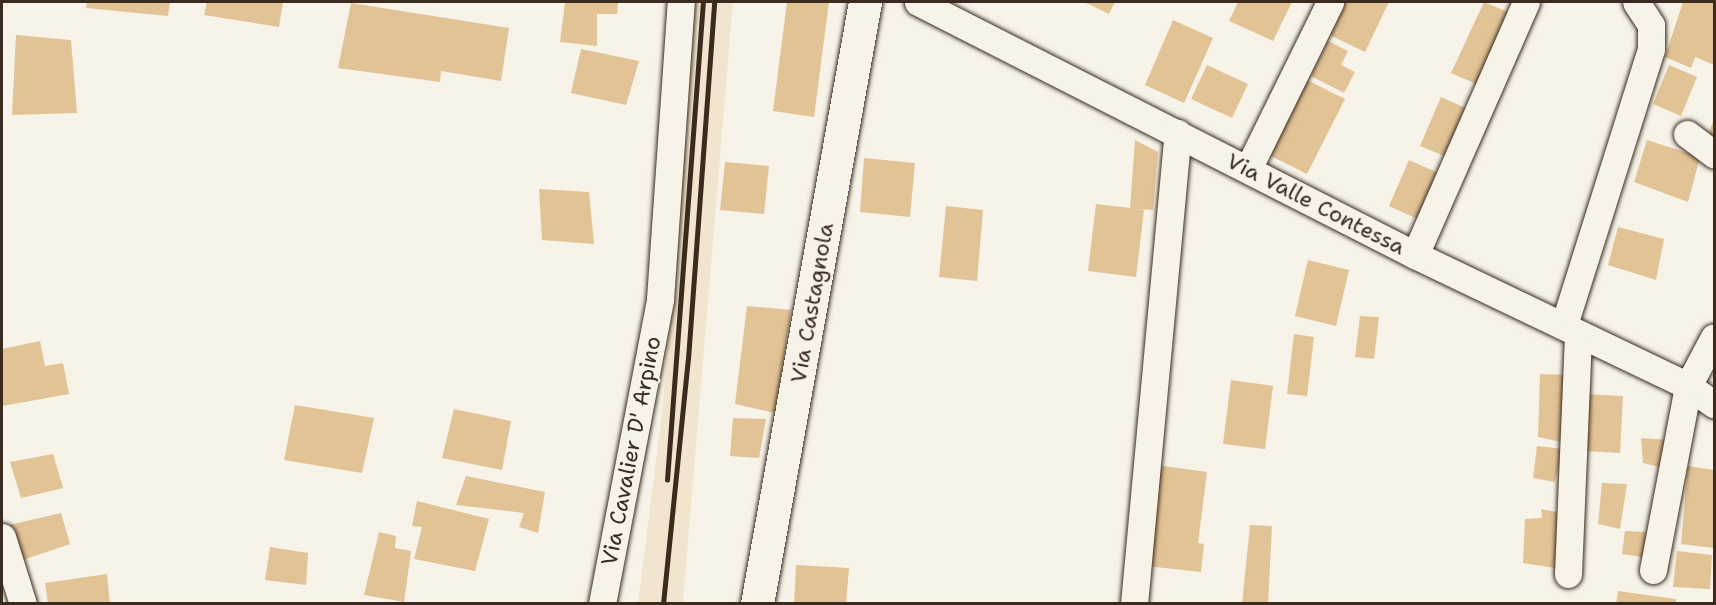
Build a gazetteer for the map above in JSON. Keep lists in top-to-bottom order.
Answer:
{
  "streets": {
    "main road": ["Via Castagnola"],
    "street": ["Via Valle Contessa", "Via Cavalier D' Arpino"]
  }
}
